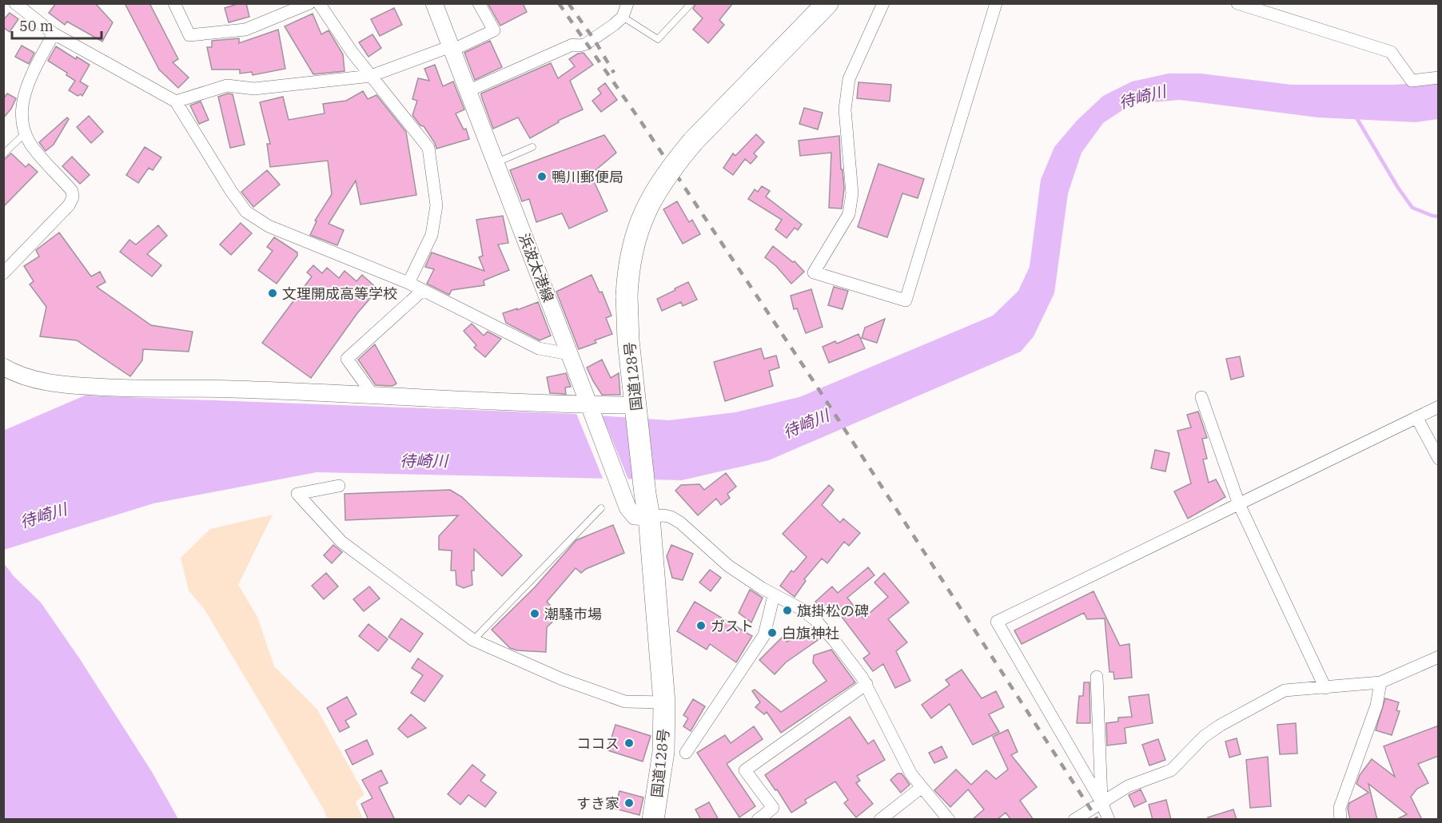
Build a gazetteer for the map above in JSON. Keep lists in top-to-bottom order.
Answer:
{
  "streets": {
    "highway": ["国道128号"],
    "street": ["浜波太港線"]
  },
  "crossings": [
    ["浜波太港線", "国道128号"]
  ],
  "water": ["待崎川"],
  "places": [
    "鴨川郵便局",
    "文理開成高等学校",
    "旗掛松の碑",
    "潮騒市場",
    "ガスト",
    "白旗神社",
    "ココス",
    "すき家"
  ],
  "scale_bar": "50 m"
}
